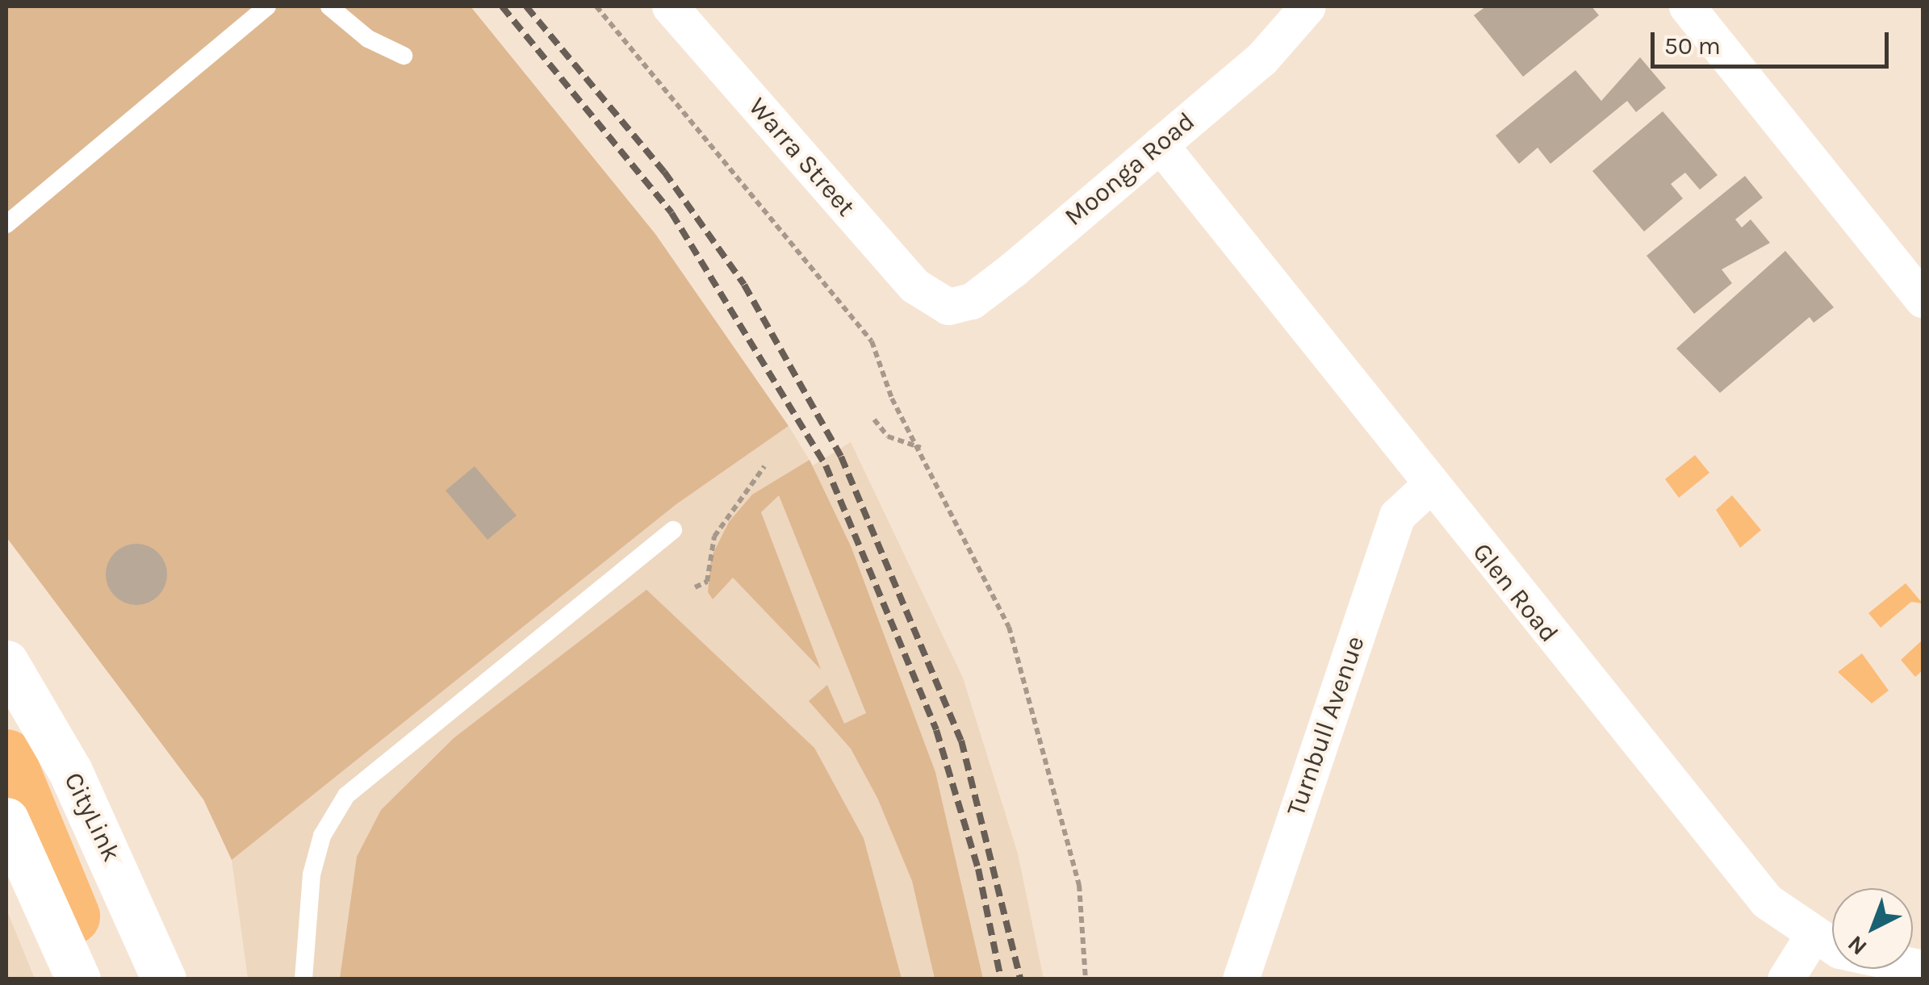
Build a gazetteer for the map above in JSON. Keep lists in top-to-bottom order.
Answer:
{
  "streets": {
    "highway": ["CityLink"],
    "street": [
      "Warra Street",
      "Moonga Road",
      "Glen Road",
      "Turnbull Avenue"
    ]
  },
  "crossings": [
    ["Warra Street", "Moonga Road"],
    ["Moonga Road", "Glen Road"],
    ["Glen Road", "Turnbull Avenue"]
  ],
  "scale_bar": "50 m",
  "north": "bottom left"
}
